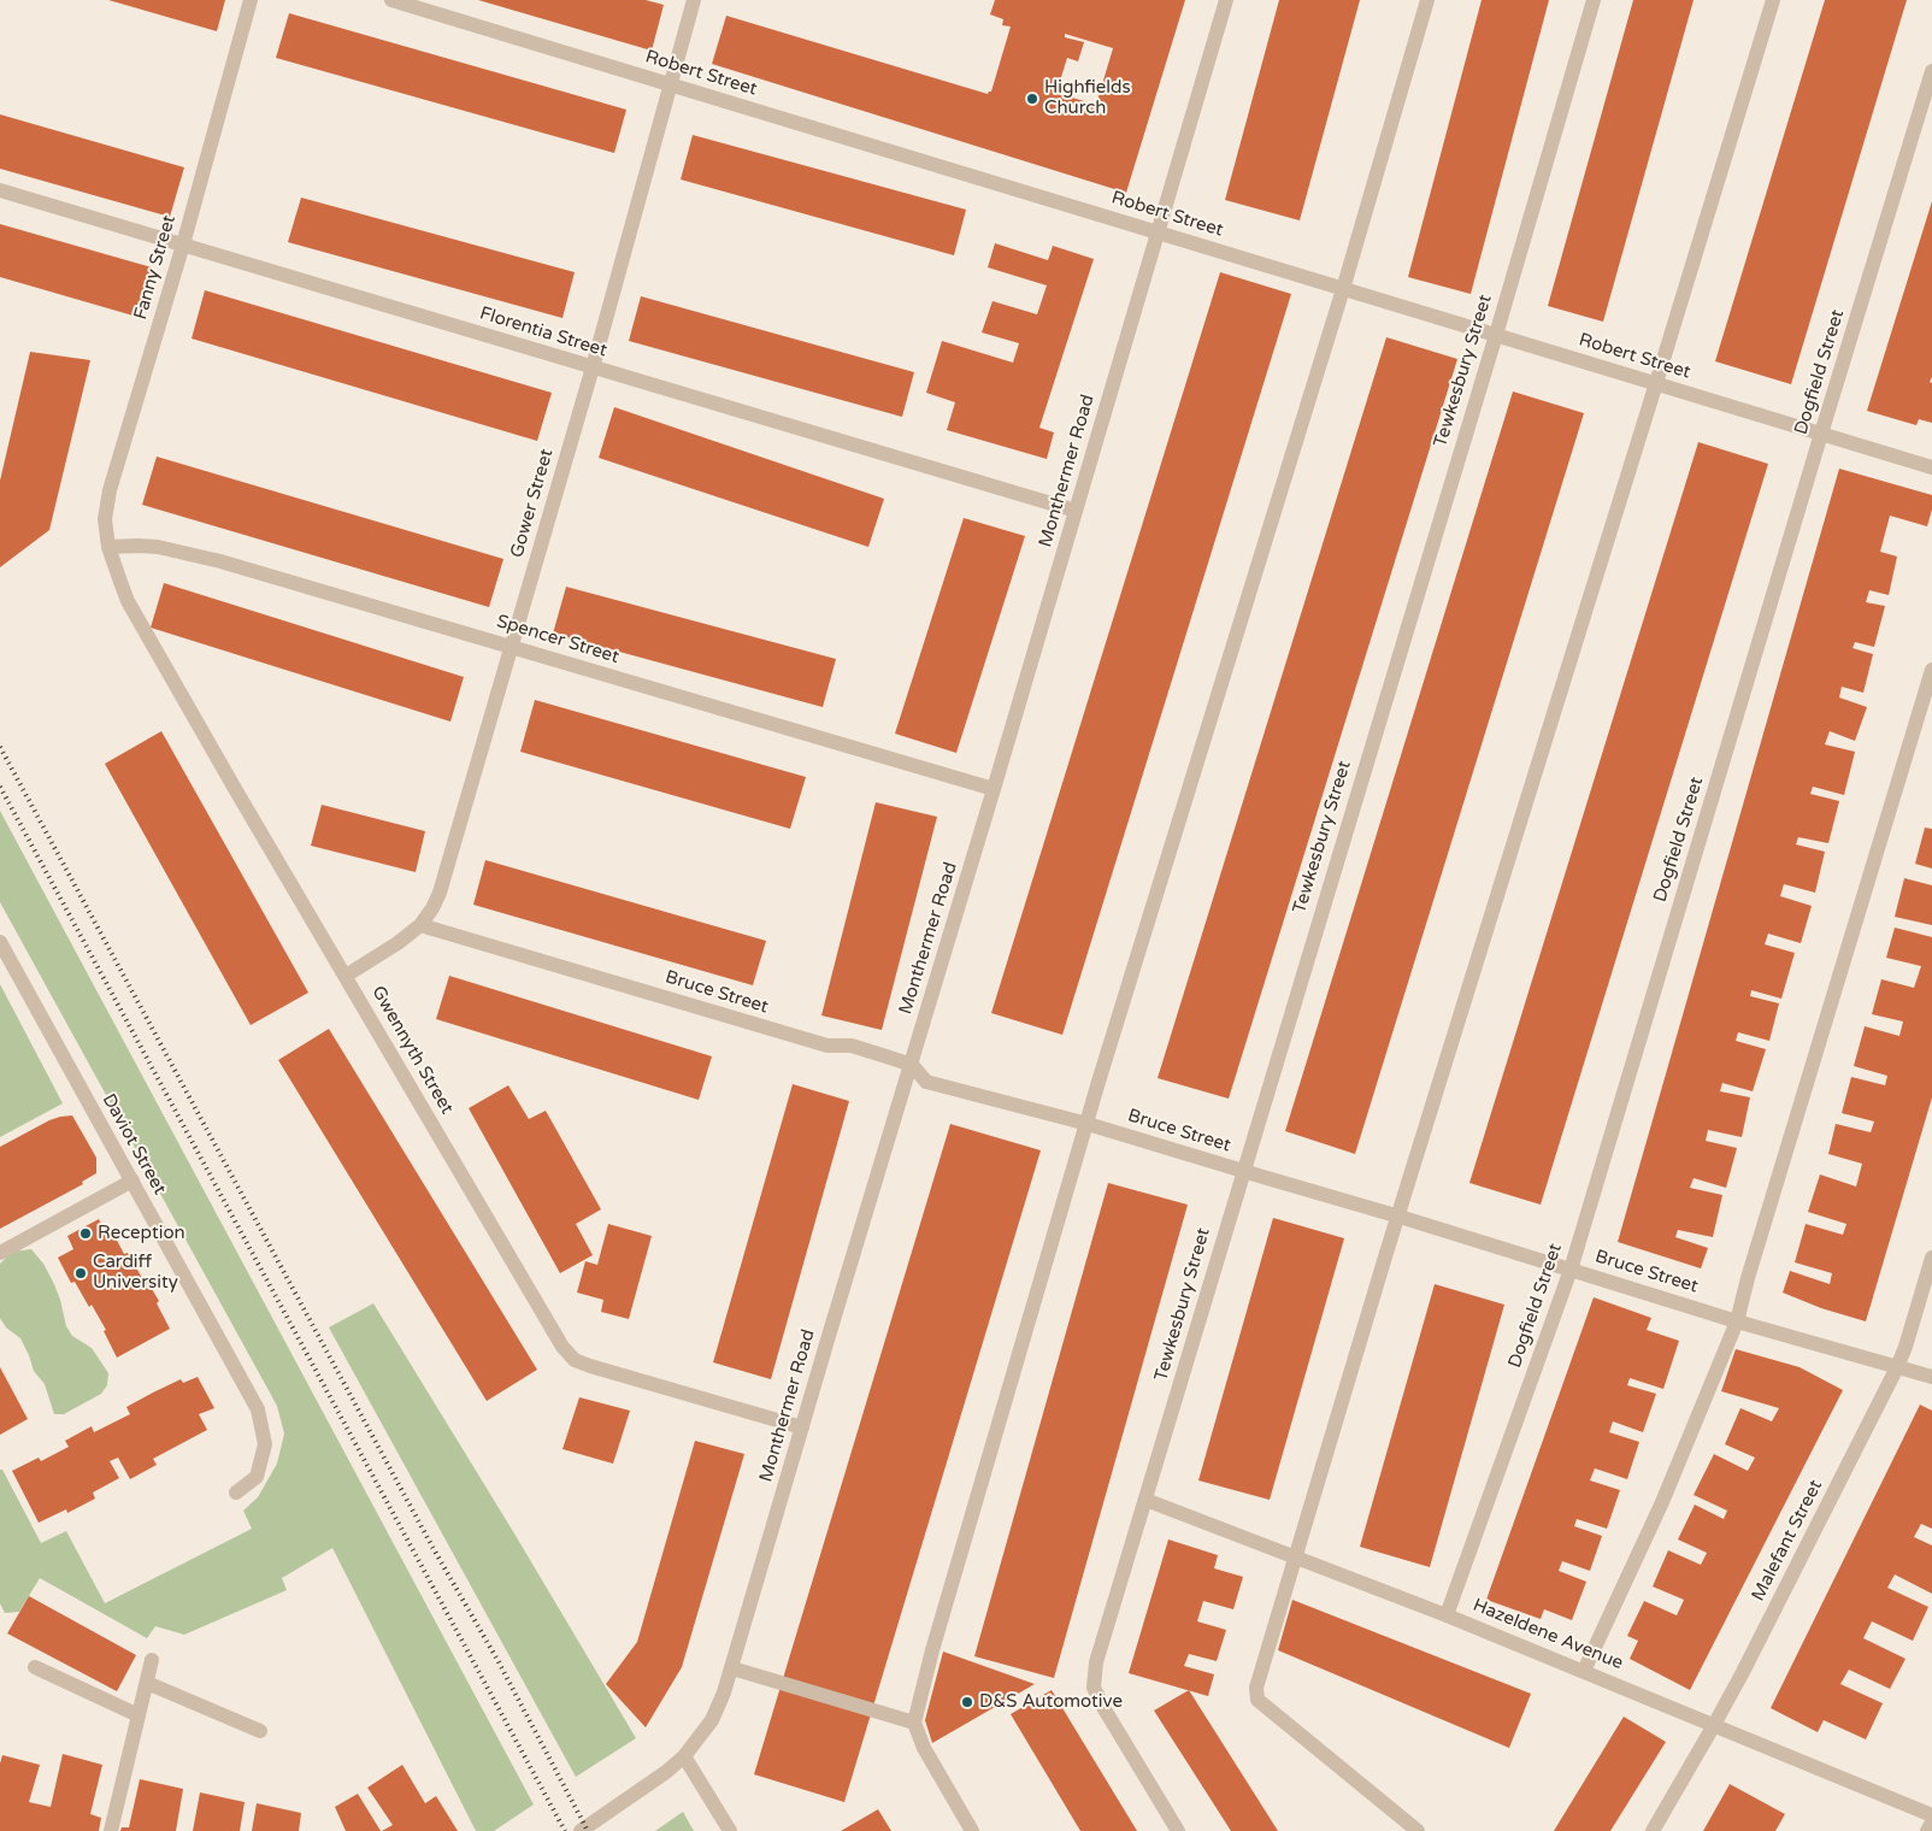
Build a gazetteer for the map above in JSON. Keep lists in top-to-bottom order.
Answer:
{
  "streets": {
    "street": [
      "Robert Street",
      "Fanny Street",
      "Florentia Street",
      "Tewkesbury Street",
      "Dogfield Street",
      "Monthermer Road",
      "Gower Street",
      "Spencer Street",
      "Bruce Street",
      "Gwennyth Street",
      "Daviot Street",
      "Malefant Street",
      "Hazeldene Avenue"
    ]
  },
  "crossings": [
    ["Robert Street", "Tewkesbury Street"],
    ["Robert Street", "Dogfield Street"],
    ["Robert Street", "Monthermer Road"],
    ["Robert Street", "Gower Street"],
    ["Fanny Street", "Florentia Street"],
    ["Fanny Street", "Spencer Street"],
    ["Fanny Street", "Gwennyth Street"],
    ["Florentia Street", "Monthermer Road"],
    ["Florentia Street", "Gower Street"],
    ["Tewkesbury Street", "Bruce Street"],
    ["Tewkesbury Street", "Hazeldene Avenue"],
    ["Dogfield Street", "Bruce Street"],
    ["Dogfield Street", "Hazeldene Avenue"],
    ["Monthermer Road", "Spencer Street"],
    ["Monthermer Road", "Bruce Street"],
    ["Monthermer Road", "Gwennyth Street"],
    ["Gower Street", "Spencer Street"],
    ["Gower Street", "Bruce Street"],
    ["Gower Street", "Gwennyth Street"],
    ["Spencer Street", "Gwennyth Street"],
    ["Bruce Street", "Malefant Street"],
    ["Malefant Street", "Hazeldene Avenue"]
  ],
  "places": [
    "Highfields Church",
    "Reception",
    "Cardiff University",
    "D&S Automotive"
  ]
}
